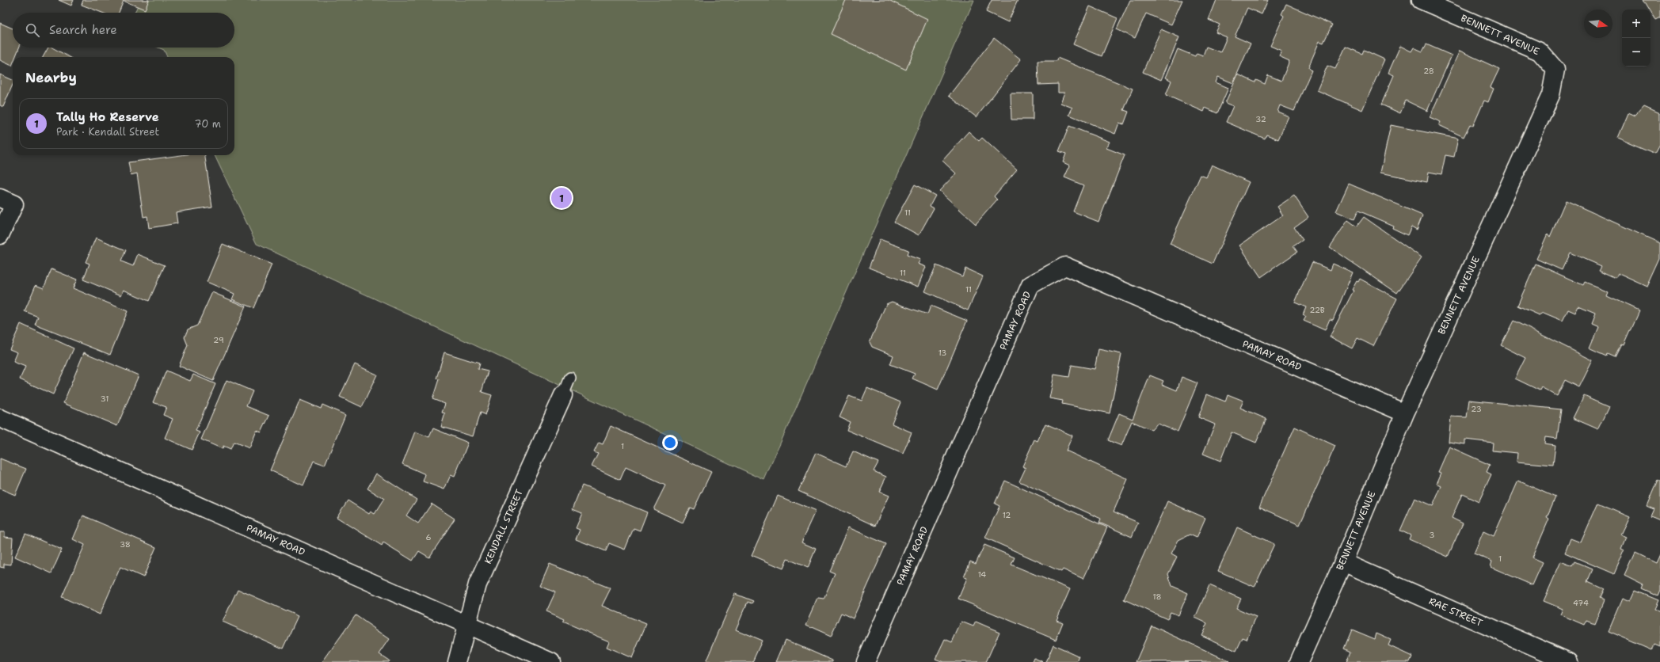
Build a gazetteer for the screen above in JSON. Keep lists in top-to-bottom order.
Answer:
{
  "streets": {
    "street": [
      "BENNETT AVENUE",
      "PAMAY ROAD",
      "KENDALL STREET",
      "RAE STREET"
    ]
  },
  "crossings": [
    ["BENNETT AVENUE", "PAMAY ROAD"],
    ["BENNETT AVENUE", "RAE STREET"],
    ["PAMAY ROAD", "KENDALL STREET"]
  ],
  "house_numbers": [
    "28",
    "32",
    "11",
    "11",
    "11",
    "22B",
    "29",
    "13",
    "31",
    "23",
    "1",
    "12",
    "3",
    "6",
    "38",
    "1",
    "14",
    "18",
    "474"
  ],
  "north": "right",
  "page": {
    "map_buttons": ["+", "−"],
    "search": "Search here",
    "heading": "Nearby",
    "list": [
      {
        "mark": "1",
        "name": "Tally Ho Reserve",
        "note": "Park · Kendall Street",
        "value": "70 m"
      }
    ],
    "pins": "1"
  }
}
